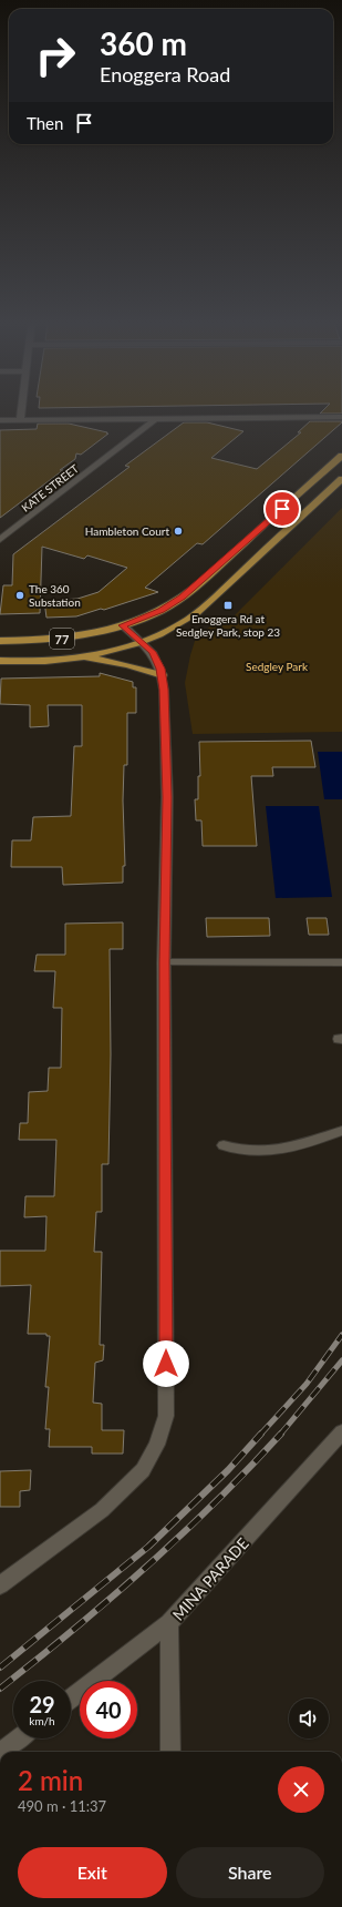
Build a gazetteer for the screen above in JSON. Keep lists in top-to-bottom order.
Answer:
{
  "streets": {
    "main road": ["77"],
    "street": ["KATE STREET", "MINA PARADE"]
  },
  "parks": ["Sedgley Park"],
  "places": {
    "other": ["Hambleton Court", "The 360 Substation"],
    "transit": ["Enoggera Rd at Sedgley Park, stop 23"]
  },
  "page": {
    "turn": ["360 m", "Enoggera Road"],
    "then": "Then",
    "speed": "29 km/h",
    "limit": "40",
    "heading": ["2 min", "490 m · 11:37"],
    "buttons": ["Exit", "Share"]
  }
}
